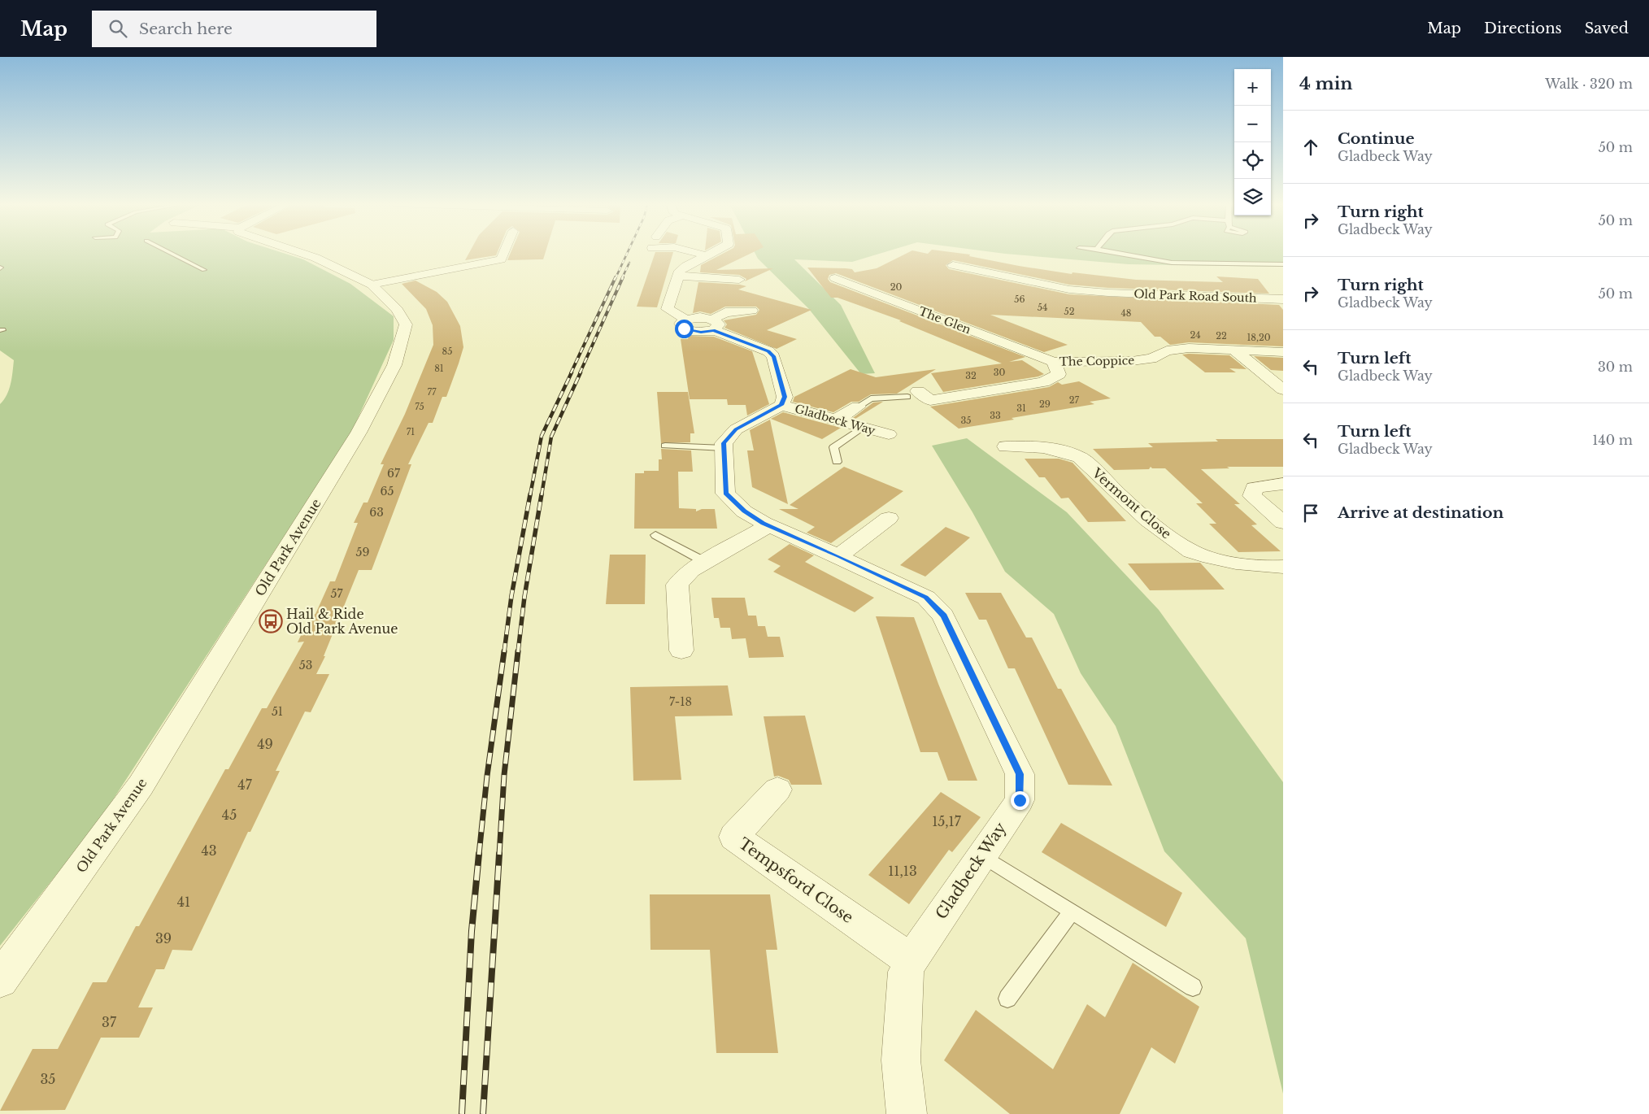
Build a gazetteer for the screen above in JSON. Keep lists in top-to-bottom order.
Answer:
{
  "streets": {
    "street": [
      "Old Park Road South",
      "The Glen",
      "The Coppice",
      "Gladbeck Way",
      "Vermont Close",
      "Old Park Avenue",
      "Tempsford Close"
    ]
  },
  "crossings": [
    ["The Glen", "The Coppice"],
    ["Gladbeck Way", "Tempsford Close"]
  ],
  "places": {
    "bus stop": ["Hail & Ride Old Park Avenue"]
  },
  "house_numbers": [
    "20",
    "56",
    "54",
    "52",
    "48",
    "24",
    "22",
    "18,20",
    "85",
    "81",
    "30",
    "32",
    "77",
    "27",
    "29",
    "75",
    "31",
    "33",
    "35",
    "71",
    "67",
    "65",
    "63",
    "59",
    "57",
    "53",
    "7-18",
    "51",
    "49",
    "47",
    "45",
    "15,17",
    "43",
    "11,13",
    "41",
    "39",
    "37",
    "35"
  ],
  "page": {
    "header": "Map",
    "search": "Search here",
    "nav": ["Map", "Directions", "Saved"],
    "heading": ["4 min", "Walk · 320 m"],
    "map_buttons": ["+", "−"],
    "list": [
      ["Continue", "Gladbeck Way", "50 m"],
      ["Turn right", "Gladbeck Way", "50 m"],
      ["Turn right", "Gladbeck Way", "50 m"],
      ["Turn left", "Gladbeck Way", "30 m"],
      ["Turn left", "Gladbeck Way", "140 m"],
      "Arrive at destination"
    ]
  }
}
